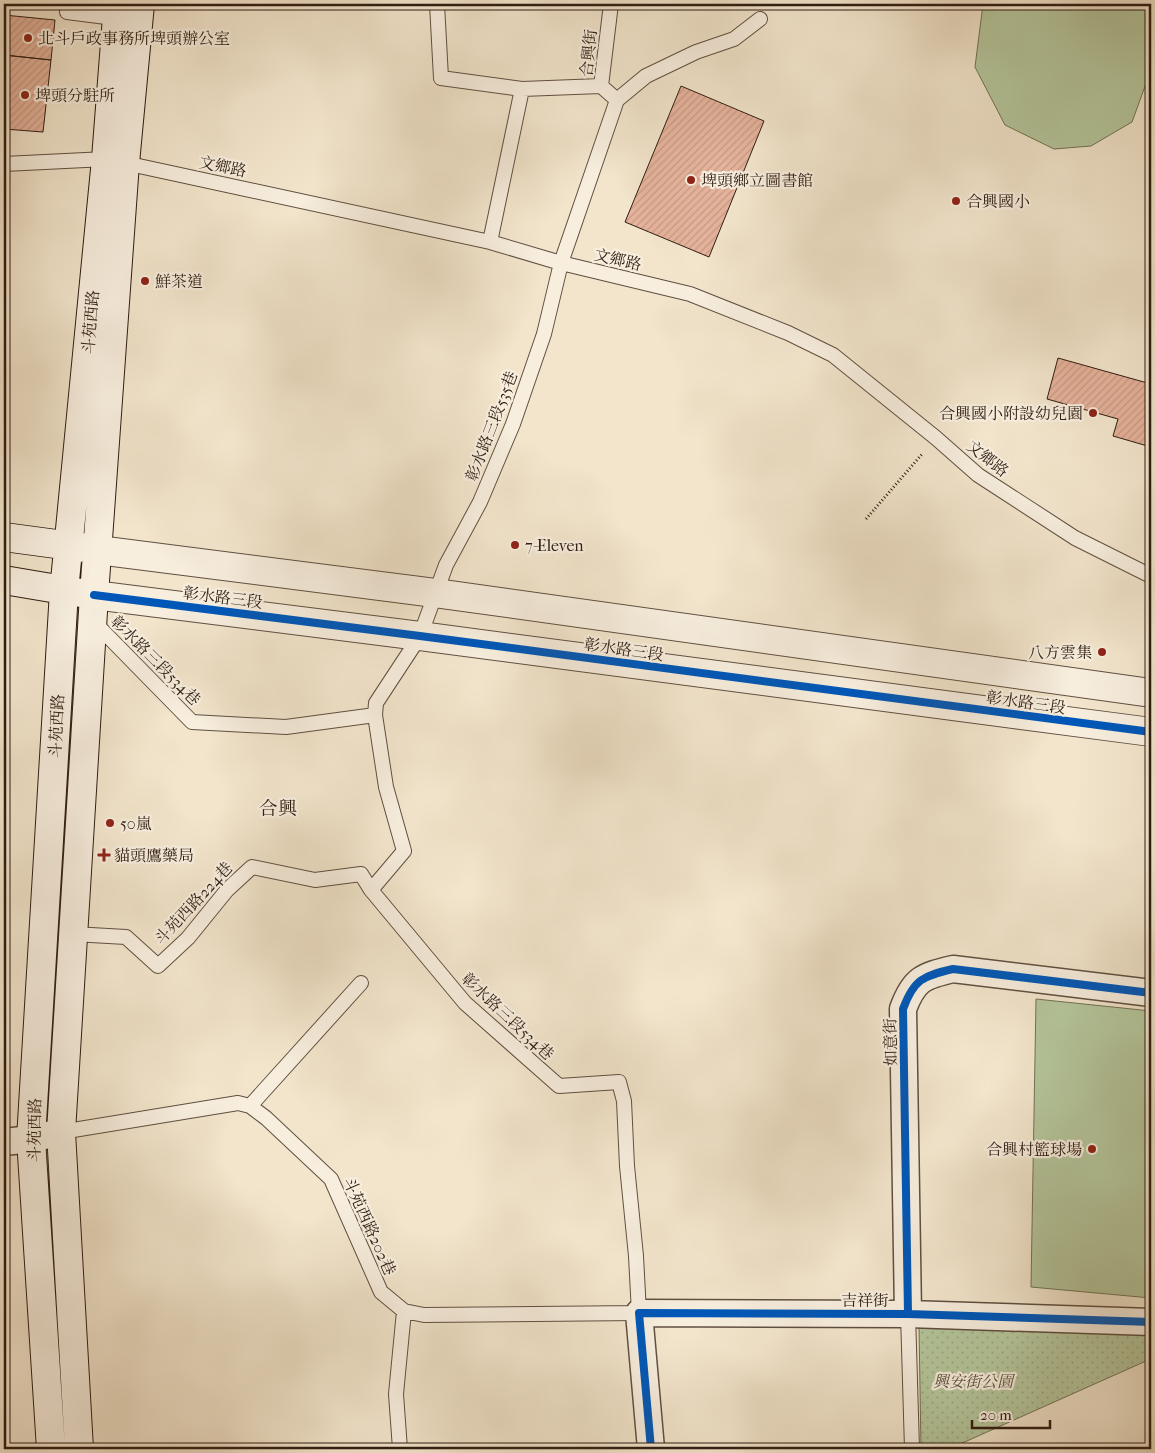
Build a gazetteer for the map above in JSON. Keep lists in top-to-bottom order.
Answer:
{
  "streets": {
    "main road": ["斗苑西路", "彰水路三段"],
    "street": ["如意街", "吉祥街"],
    "lane": [
      "合興街",
      "文鄉路",
      "彰水路三段535巷",
      "彰水路三段534巷",
      "斗苑西路224巷",
      "斗苑西路202巷"
    ]
  },
  "crossings": [
    ["合興街", "彰水路三段535巷"],
    ["文鄉路", "斗苑西路"],
    ["文鄉路", "彰水路三段535巷"],
    ["斗苑西路", "彰水路三段"],
    ["斗苑西路", "彰水路三段534巷"],
    ["斗苑西路", "斗苑西路224巷"],
    ["彰水路三段535巷", "彰水路三段"],
    ["彰水路三段", "彰水路三段534巷"],
    ["彰水路三段534巷", "斗苑西路224巷"],
    ["彰水路三段534巷", "吉祥街"],
    ["如意街", "吉祥街"]
  ],
  "districts": ["合興"],
  "parks": ["興安街公園"],
  "places": {
    "other": [
      "北斗戶政事務所埤頭辦公室",
      "埤頭分駐所",
      "埤頭鄉立圖書館",
      "合興國小",
      "鮮茶道",
      "合興國小附設幼兒園",
      "7-Eleven",
      "八方雲集",
      "50嵐",
      "合興村籃球場"
    ],
    "health": ["貓頭鷹藥局"]
  },
  "scale_bar": "20 m"
}
